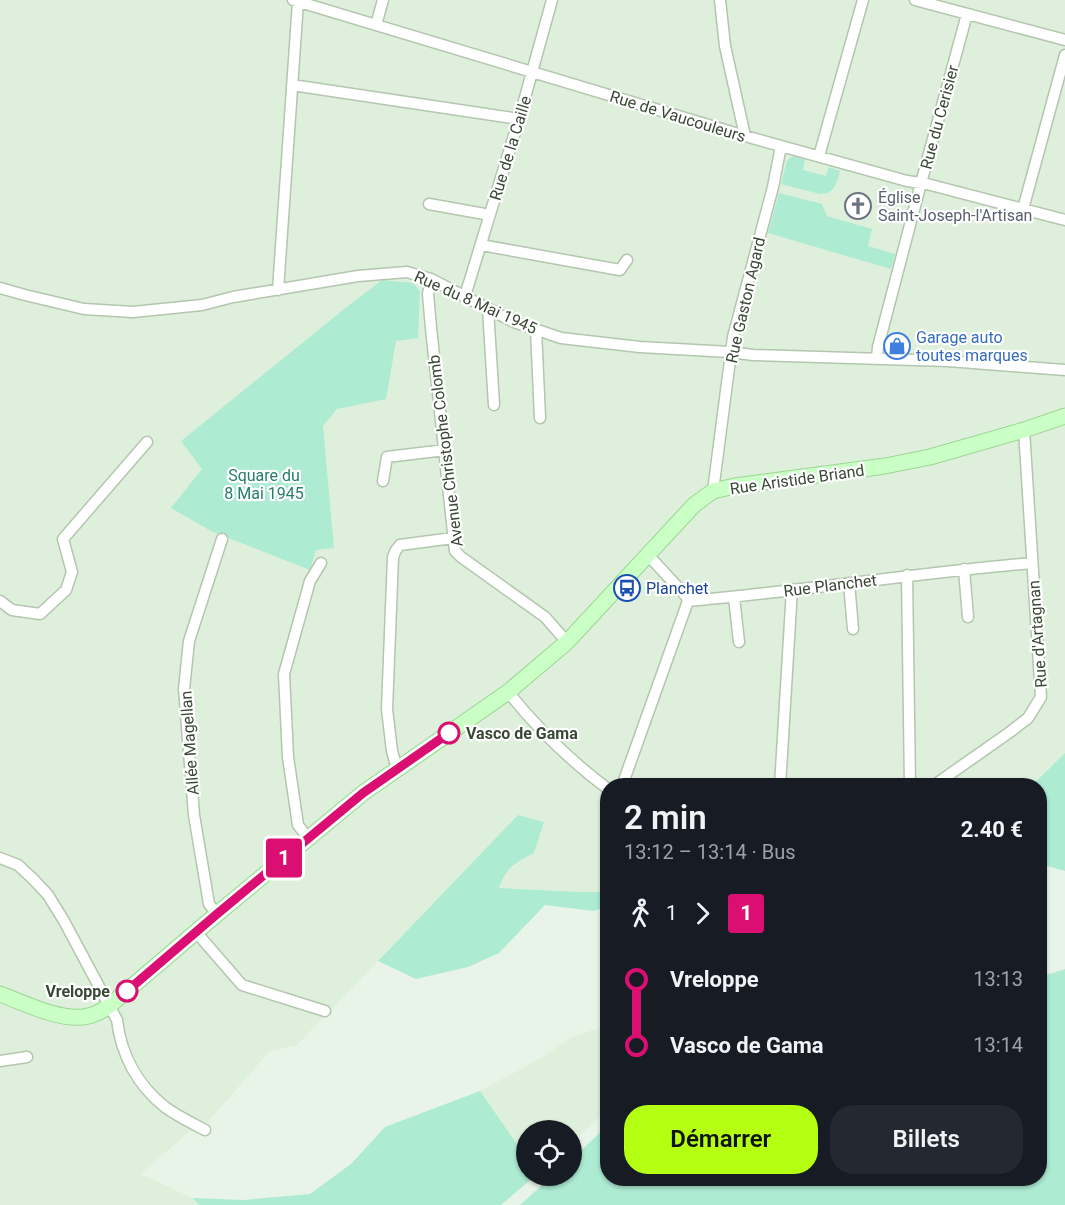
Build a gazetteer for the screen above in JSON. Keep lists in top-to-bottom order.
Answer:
{
  "streets": {
    "street": [
      "Rue de Vaucouleurs",
      "Rue du Cerisier",
      "Rue de la Caille",
      "Rue Gaston Agard",
      "Rue du 8 Mai 1945",
      "Avenue Christophe Colomb",
      "Rue Aristide Briand",
      "Rue Planchet",
      "Rue d'Artagnan",
      "Allée Magellan"
    ]
  },
  "crossings": [
    ["Rue de Vaucouleurs", "Rue du Cerisier"],
    ["Rue de Vaucouleurs", "Rue de la Caille"],
    ["Rue de Vaucouleurs", "Rue Gaston Agard"],
    ["Rue du Cerisier", "Rue du 8 Mai 1945"],
    ["Rue de la Caille", "Rue du 8 Mai 1945"],
    ["Rue Gaston Agard", "Rue du 8 Mai 1945"],
    ["Rue Gaston Agard", "Rue Aristide Briand"],
    ["Rue du 8 Mai 1945", "Avenue Christophe Colomb"],
    ["Avenue Christophe Colomb", "Rue Aristide Briand"],
    ["Rue Aristide Briand", "Rue d'Artagnan"],
    ["Rue Aristide Briand", "Allée Magellan"],
    ["Rue Planchet", "Rue d'Artagnan"]
  ],
  "parks": ["Square du 8 Mai 1945"],
  "places": {
    "church": ["Église Saint-Joseph-l'Artisan"],
    "shop": ["Garage auto toutes marques"],
    "bus stop": ["Planchet"],
    "other": ["Vasco de Gama", "Vreloppe"]
  },
  "lines": ["bus line 1"],
  "page": {
    "on_map": "1",
    "heading": ["2 min", "13:12 – 13:14 · Bus", "2.40 €"],
    "legs": ["1", "1"],
    "list": [
      {
        "name": "Vreloppe",
        "value": "13:13"
      },
      {
        "name": "Vasco de Gama",
        "value": "13:14"
      }
    ],
    "buttons": ["Démarrer", "Billets"]
  }
}
